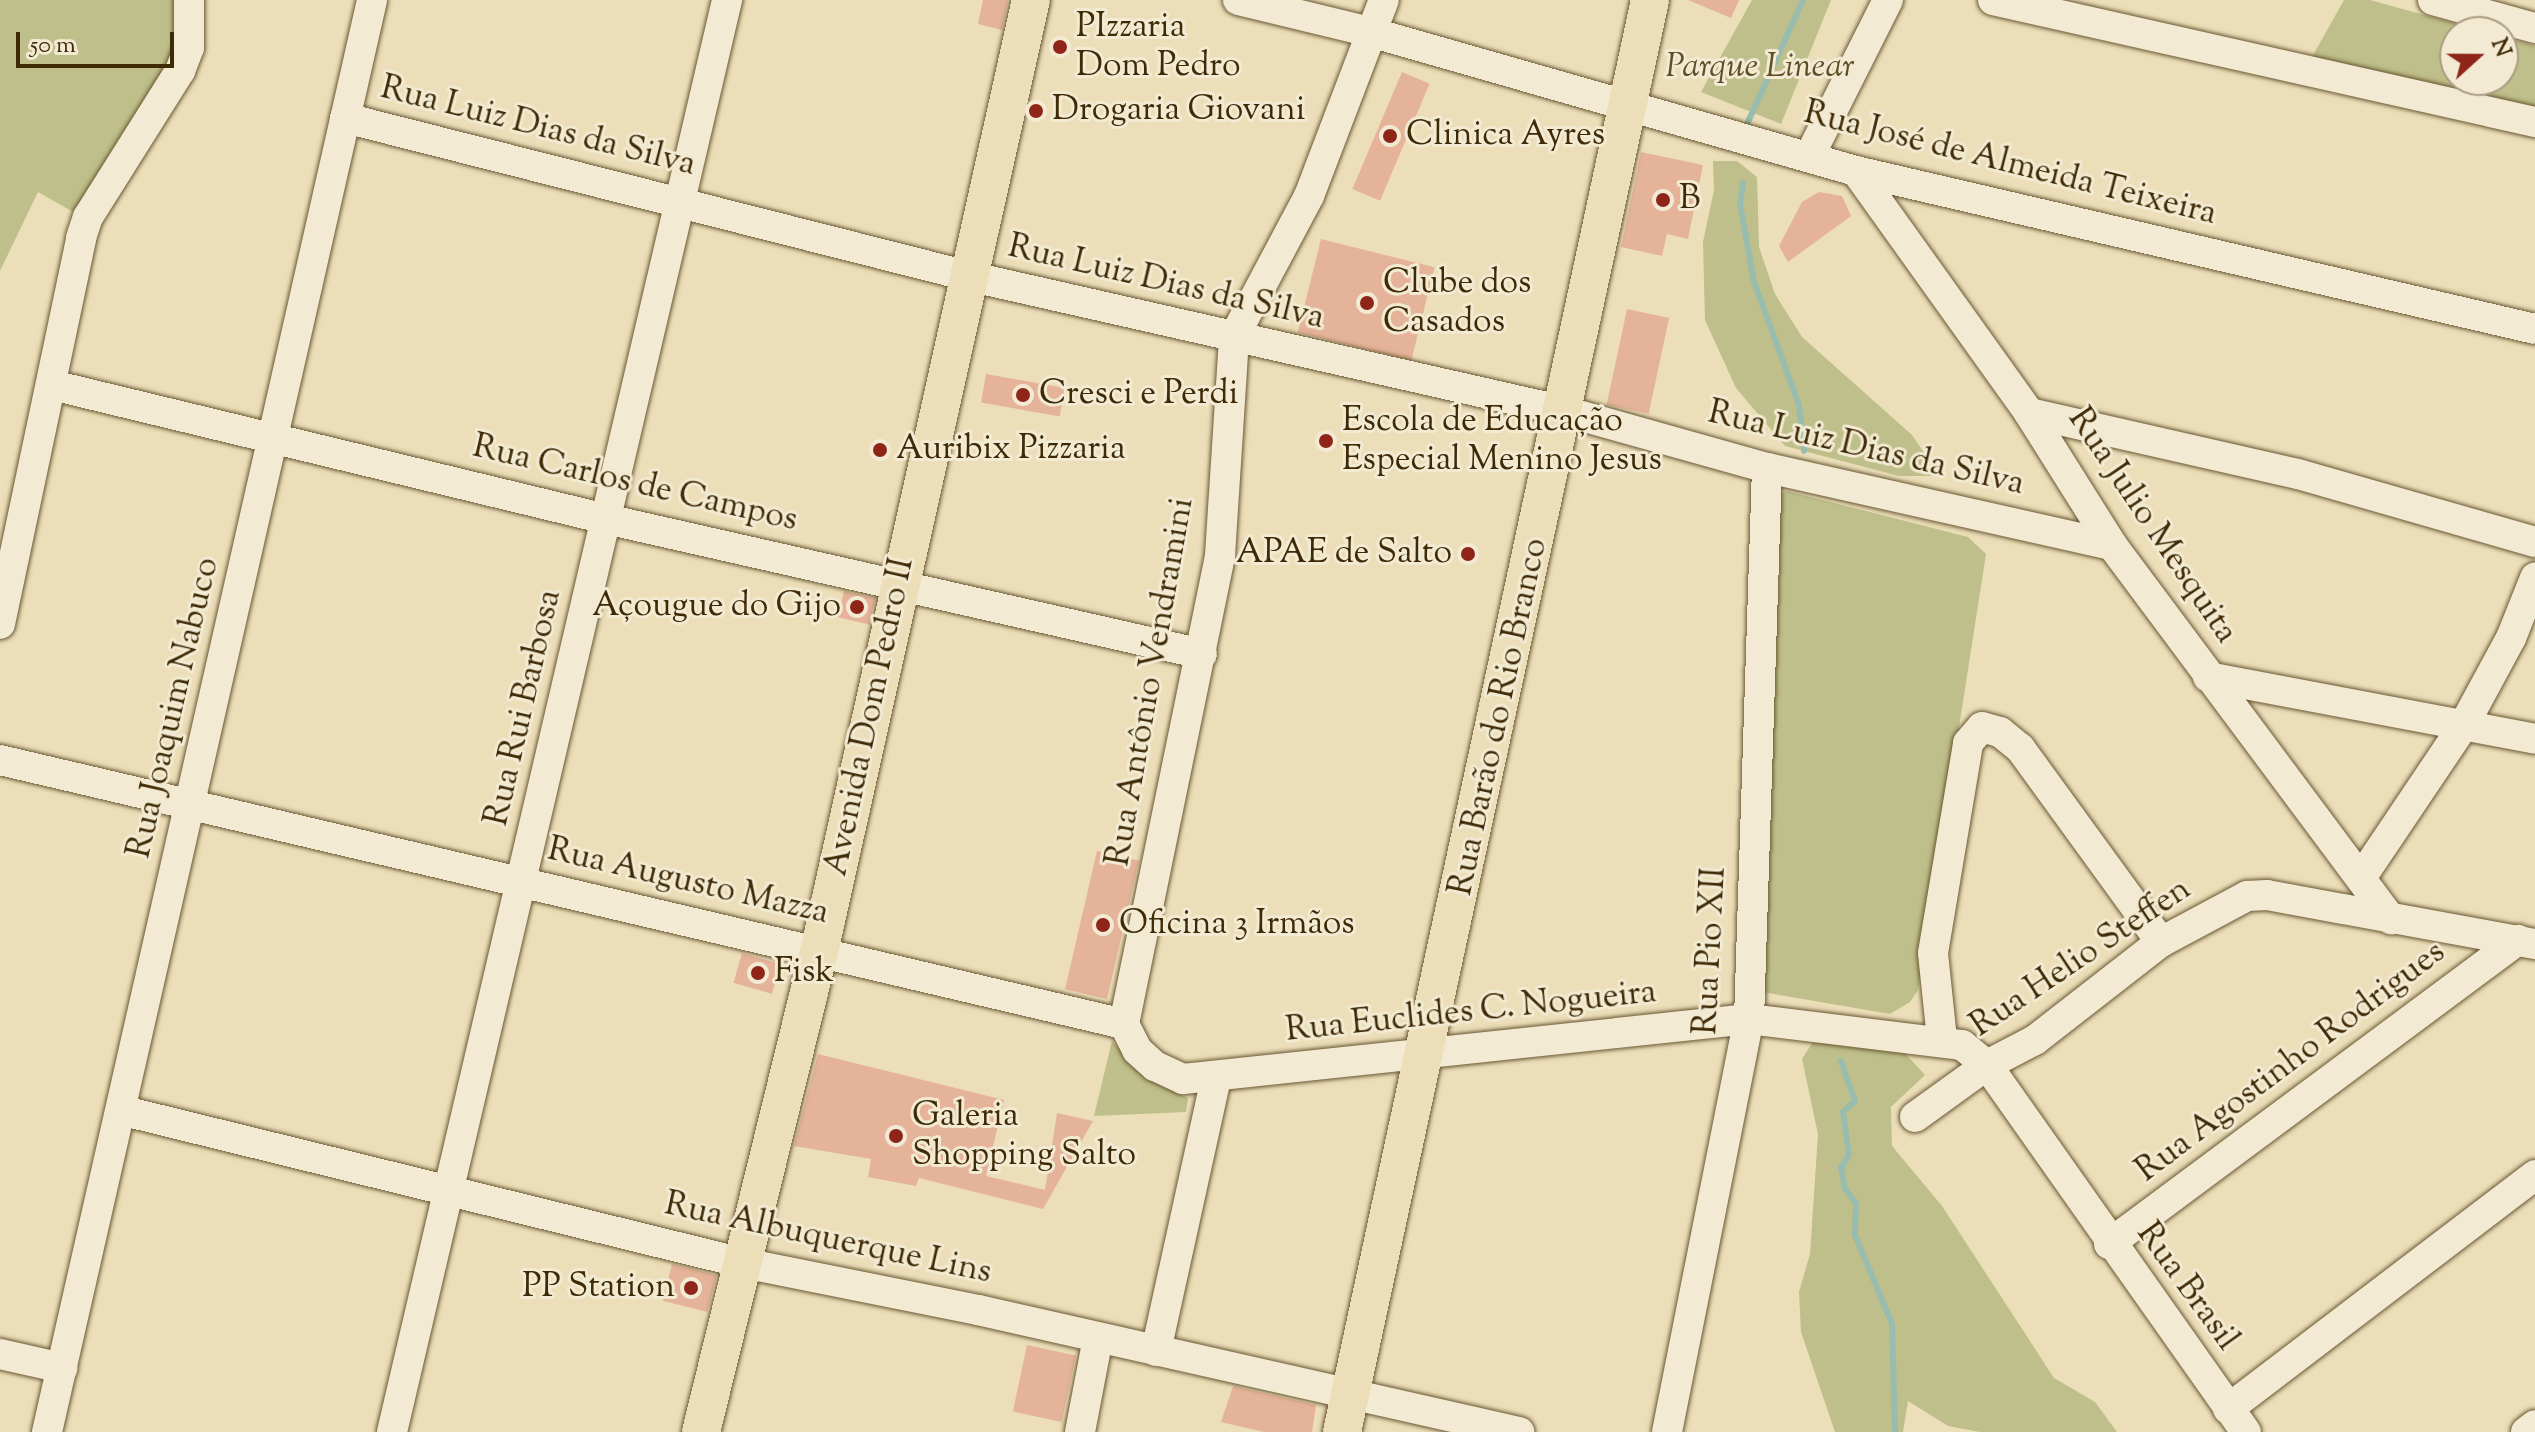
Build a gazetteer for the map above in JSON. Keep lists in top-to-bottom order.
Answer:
{
  "streets": {
    "main road": ["Avenida Dom Pedro II", "Rua Barão do Rio Branco"],
    "street": [
      "Rua Luiz Dias da Silva",
      "Rua José de Almeida Teixeira",
      "Rua Carlos de Campos",
      "Rua Julio Mesquita",
      "Rua Antônio Vendramini",
      "Rua Joaquim Nabuco",
      "Rua Rui Barbosa",
      "Rua Augusto Mazza",
      "Rua Pio XII",
      "Rua Helio Steffen",
      "Rua Euclides C. Nogueira",
      "Rua Agostinho Rodrigues",
      "Rua Albuquerque Lins",
      "Rua Brasil"
    ]
  },
  "crossings": [
    ["Rua Luiz Dias da Silva", "Rua Julio Mesquita"],
    ["Rua Luiz Dias da Silva", "Rua Antônio Vendramini"],
    ["Rua Luiz Dias da Silva", "Rua Joaquim Nabuco"],
    ["Rua Luiz Dias da Silva", "Rua Rui Barbosa"],
    ["Rua Luiz Dias da Silva", "Avenida Dom Pedro II"],
    ["Rua Luiz Dias da Silva", "Rua Barão do Rio Branco"],
    ["Rua Luiz Dias da Silva", "Rua Pio XII"],
    ["Rua José de Almeida Teixeira", "Rua Julio Mesquita"],
    ["Rua José de Almeida Teixeira", "Rua Antônio Vendramini"],
    ["Rua José de Almeida Teixeira", "Rua Barão do Rio Branco"],
    ["Rua Carlos de Campos", "Rua Antônio Vendramini"],
    ["Rua Carlos de Campos", "Rua Joaquim Nabuco"],
    ["Rua Carlos de Campos", "Rua Rui Barbosa"],
    ["Rua Carlos de Campos", "Avenida Dom Pedro II"],
    ["Rua Julio Mesquita", "Rua Helio Steffen"],
    ["Rua Antônio Vendramini", "Rua Augusto Mazza"],
    ["Rua Antônio Vendramini", "Rua Euclides C. Nogueira"],
    ["Rua Joaquim Nabuco", "Rua Augusto Mazza"],
    ["Rua Joaquim Nabuco", "Rua Albuquerque Lins"],
    ["Rua Rui Barbosa", "Rua Augusto Mazza"],
    ["Rua Rui Barbosa", "Rua Albuquerque Lins"],
    ["Avenida Dom Pedro II", "Rua Augusto Mazza"],
    ["Avenida Dom Pedro II", "Rua Albuquerque Lins"],
    ["Rua Barão do Rio Branco", "Rua Euclides C. Nogueira"],
    ["Rua Barão do Rio Branco", "Rua Albuquerque Lins"],
    ["Rua Augusto Mazza", "Rua Euclides C. Nogueira"],
    ["Rua Pio XII", "Rua Euclides C. Nogueira"],
    ["Rua Helio Steffen", "Rua Euclides C. Nogueira"],
    ["Rua Helio Steffen", "Rua Agostinho Rodrigues"],
    ["Rua Helio Steffen", "Rua Brasil"],
    ["Rua Euclides C. Nogueira", "Rua Brasil"],
    ["Rua Agostinho Rodrigues", "Rua Brasil"]
  ],
  "parks": ["Parque Linear"],
  "places": [
    "PIzzaria Dom Pedro",
    "Drogaria Giovani",
    "Clinica Ayres",
    "B",
    "Clube dos Casados",
    "Cresci e Perdi",
    "Escola de Educação Especial Menino Jesus",
    "Auribix Pizzaria",
    "APAE de Salto",
    "Açougue do Gijo",
    "Oficina 3 Irmãos",
    "Fisk",
    "Galeria Shopping Salto",
    "PP Station"
  ],
  "scale_bar": "50 m",
  "north": "right"
}
